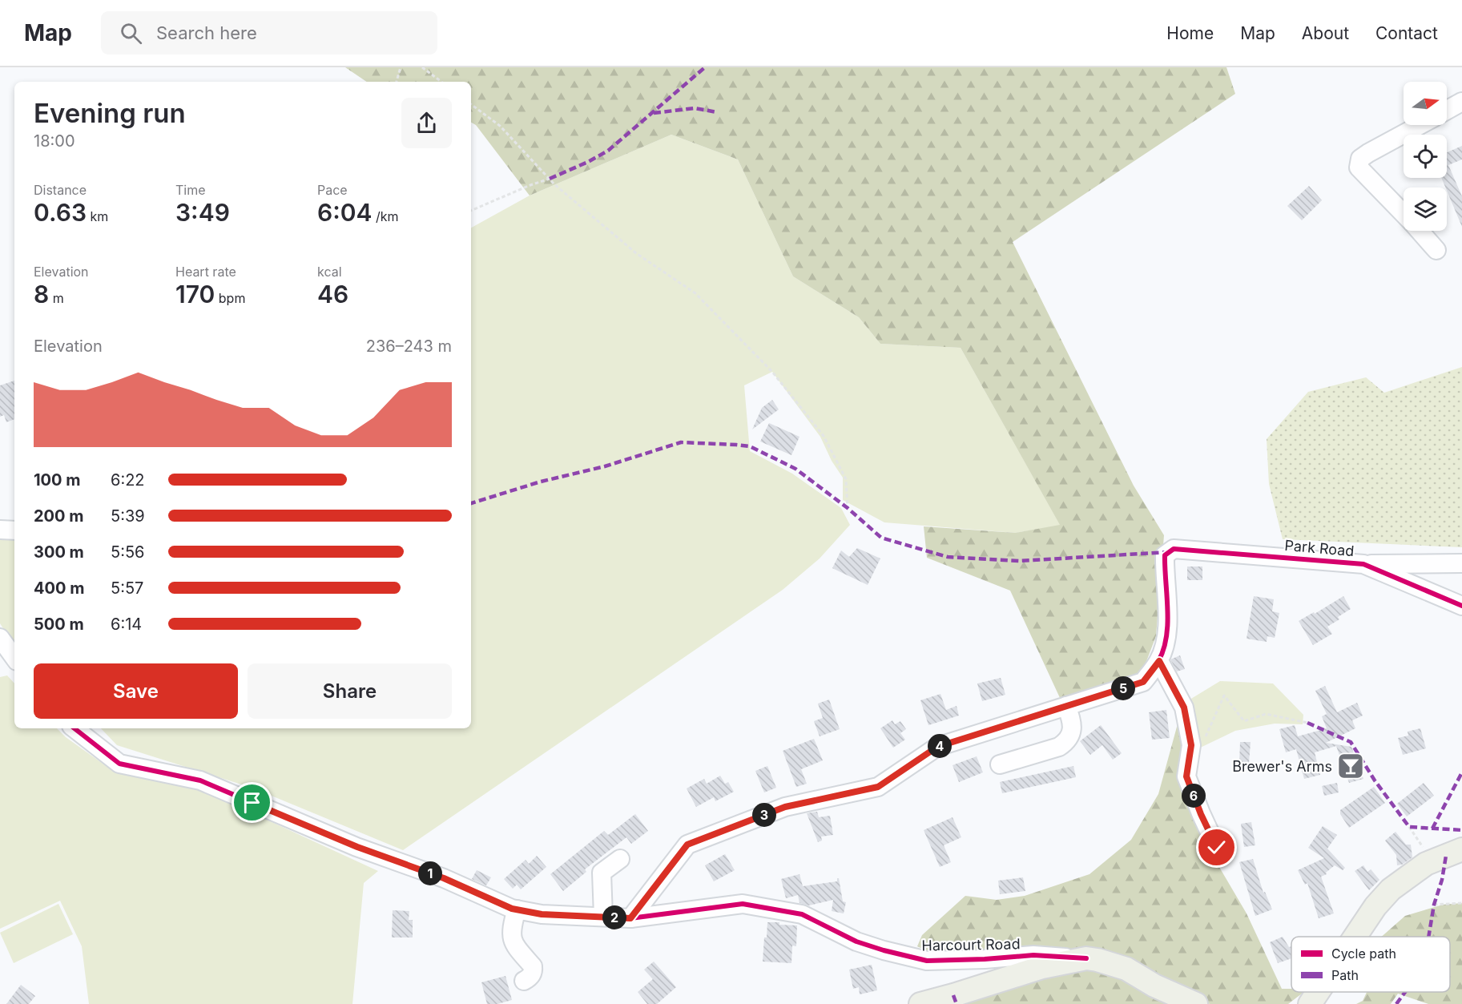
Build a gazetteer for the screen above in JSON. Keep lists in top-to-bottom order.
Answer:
{
  "streets": {
    "street": ["Park Road", "Harcourt Road"]
  },
  "places": {
    "bar": ["Brewer's Arms"]
  },
  "legend": ["Cycle path", "Path"],
  "north": "right",
  "page": {
    "header": "Map",
    "search": "Search here",
    "nav": [
      "Home",
      "Map",
      "About",
      "Contact"
    ],
    "heading": ["Evening run", "18:00"],
    "stats": [
      ["Distance", "0.63 km"],
      ["Time", "3:49"],
      ["Pace", "6:04 /km"],
      ["Elevation", "8 m"],
      ["Heart rate", "170 bpm"],
      ["kcal", "46"]
    ],
    "chart": ["Elevation", "236–243 m"],
    "list": [
      {
        "name": "100 m",
        "note": "6:22"
      },
      {
        "name": "200 m",
        "note": "5:39"
      },
      {
        "name": "300 m",
        "note": "5:56"
      },
      {
        "name": "400 m",
        "note": "5:57"
      },
      {
        "name": "500 m",
        "note": "6:14"
      }
    ],
    "buttons": ["Save", "Share"],
    "pins": [
      "5",
      "4",
      "6",
      "3",
      "1",
      "2"
    ]
  }
}
